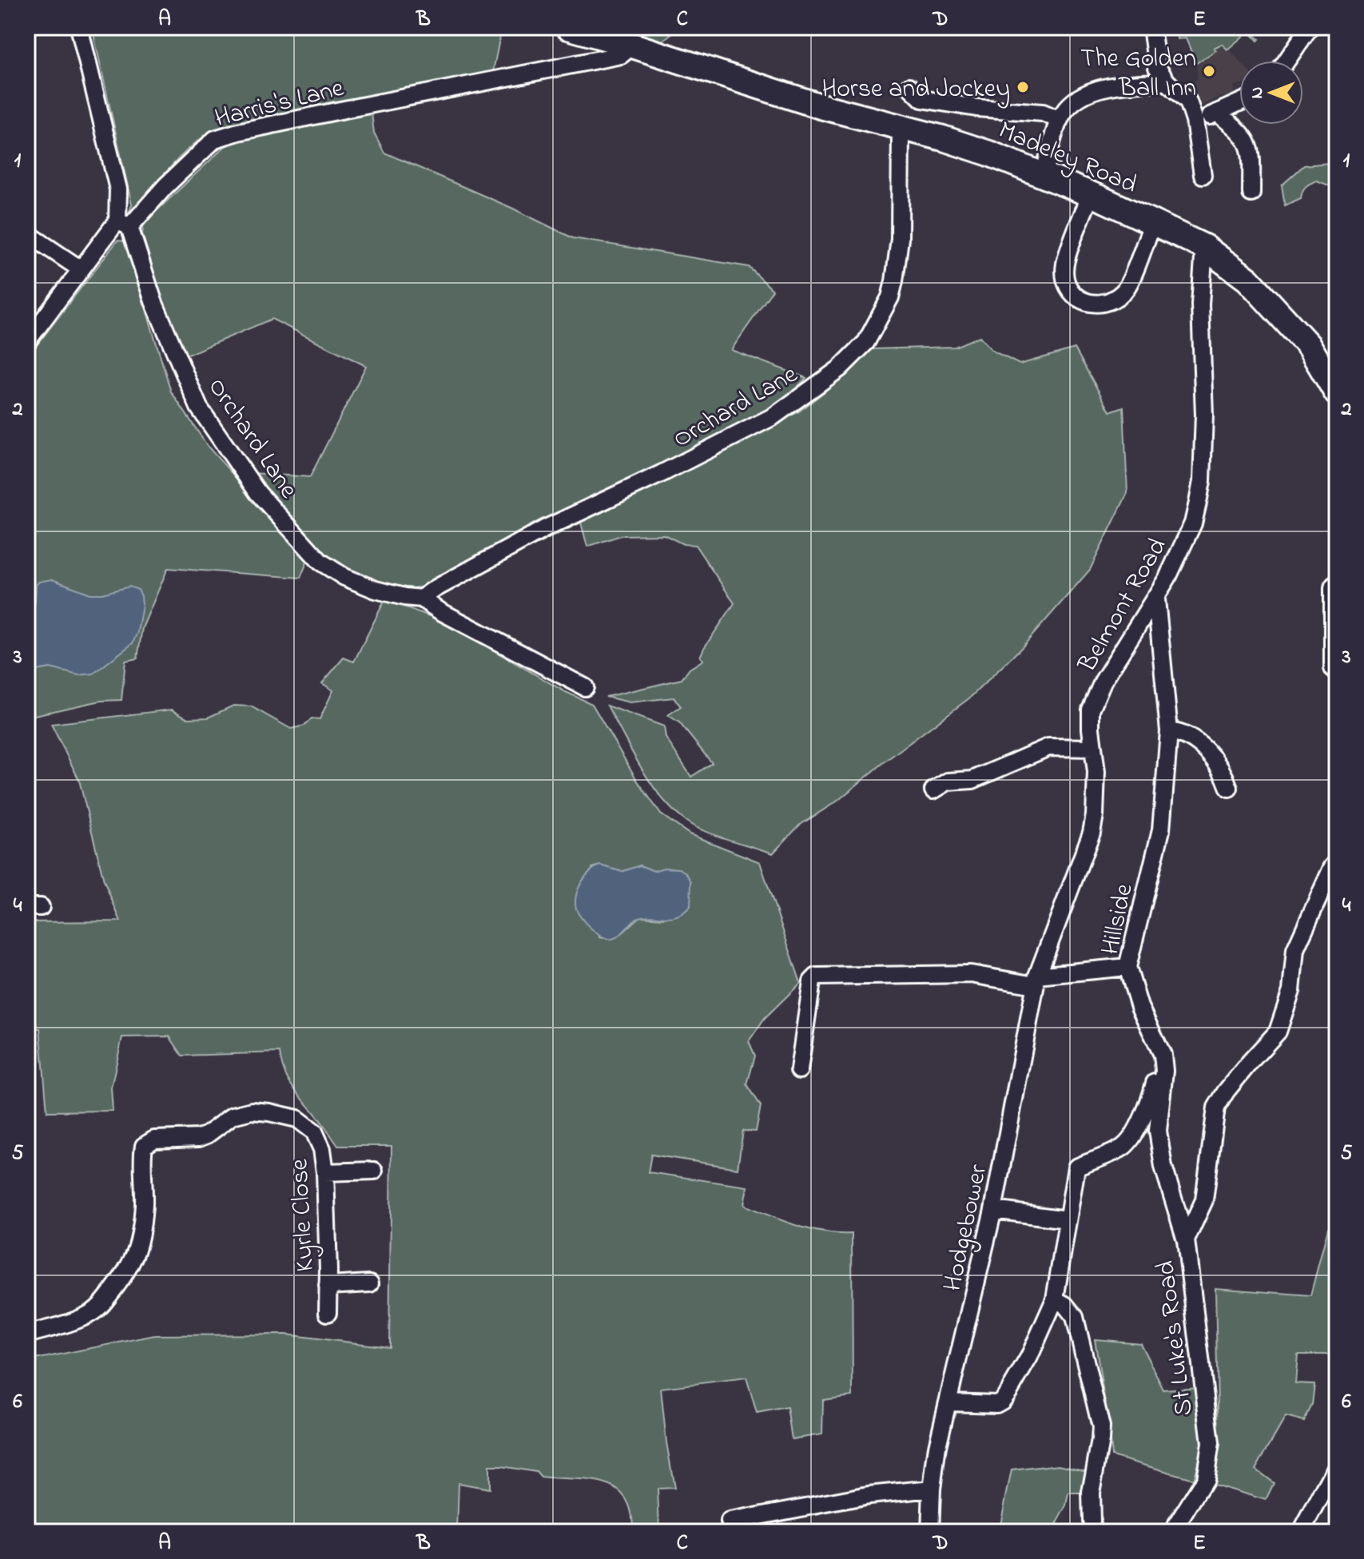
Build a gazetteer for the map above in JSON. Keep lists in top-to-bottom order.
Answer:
{
  "streets": {
    "main road": ["Madeley Road"],
    "street": [
      "Harris's Lane",
      "Orchard Lane",
      "Belmont Road",
      "Hillside",
      "Kyrle Close",
      "Hodgebower",
      "St Luke's Road"
    ]
  },
  "crossings": [
    ["Harris's Lane", "Madeley Road"],
    ["Harris's Lane", "Orchard Lane"],
    ["Madeley Road", "Orchard Lane"],
    ["Madeley Road", "Belmont Road"],
    ["Belmont Road", "Hillside"],
    ["Belmont Road", "Hodgebower"],
    ["Hillside", "St Luke's Road"]
  ],
  "places": ["The Golden Ball Inn", "Horse and Jockey"],
  "north": "left",
  "grid": {
    "columns": [
      "A",
      "B",
      "C",
      "D",
      "E"
    ],
    "rows": [
      "1",
      "2",
      "3",
      "4",
      "5",
      "6"
    ]
  }
}
